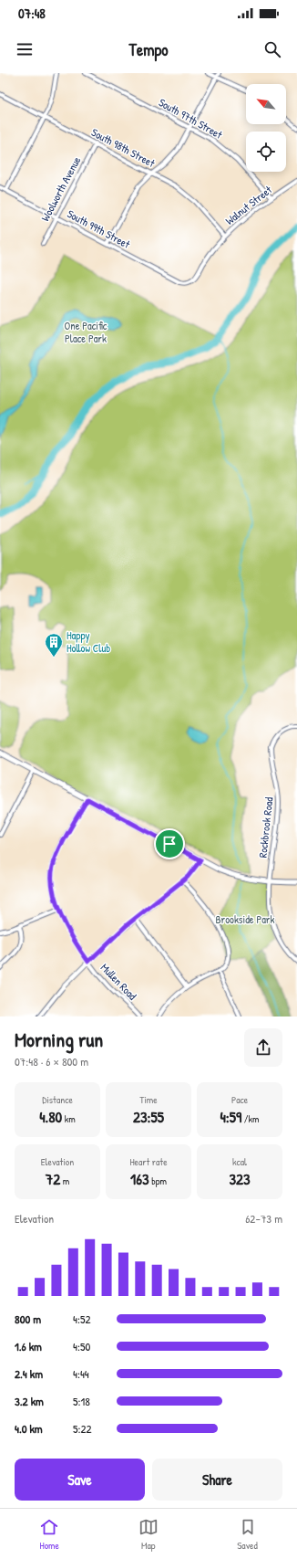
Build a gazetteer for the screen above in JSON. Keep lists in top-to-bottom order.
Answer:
{
  "streets": {
    "street": [
      "South 97th Street",
      "South 98th Street",
      "Woolworth Avenue",
      "Walnut Street",
      "South 99th Street",
      "Rockbrook Road",
      "Mullen Road"
    ]
  },
  "crossings": [
    ["South 97th Street", "Walnut Street"],
    ["South 98th Street", "Woolworth Avenue"],
    ["South 98th Street", "Walnut Street"],
    ["Woolworth Avenue", "South 99th Street"],
    ["Walnut Street", "South 99th Street"]
  ],
  "parks": ["One Pacific Place Park", "Brookside Park"],
  "places": {
    "building": ["Happy Hollow Club"]
  },
  "north": "top left",
  "page": {
    "status": "07:48",
    "header": "Tempo",
    "heading": ["Morning run", "07:48 · 6 × 800 m"],
    "stats": [
      ["Distance", "4.80 km"],
      ["Time", "23:55"],
      ["Pace", "4:59 /km"],
      ["Elevation", "72 m"],
      ["Heart rate", "163 bpm"],
      ["kcal", "323"]
    ],
    "chart": ["Elevation", "62–73 m"],
    "list": [
      {
        "name": "800 m",
        "note": "4:52"
      },
      {
        "name": "1.6 km",
        "note": "4:50"
      },
      {
        "name": "2.4 km",
        "note": "4:44"
      },
      {
        "name": "3.2 km",
        "note": "5:18"
      },
      {
        "name": "4.0 km",
        "note": "5:22"
      }
    ],
    "buttons": ["Save", "Share"],
    "tabs": ["Home", "Map", "Saved"]
  }
}
